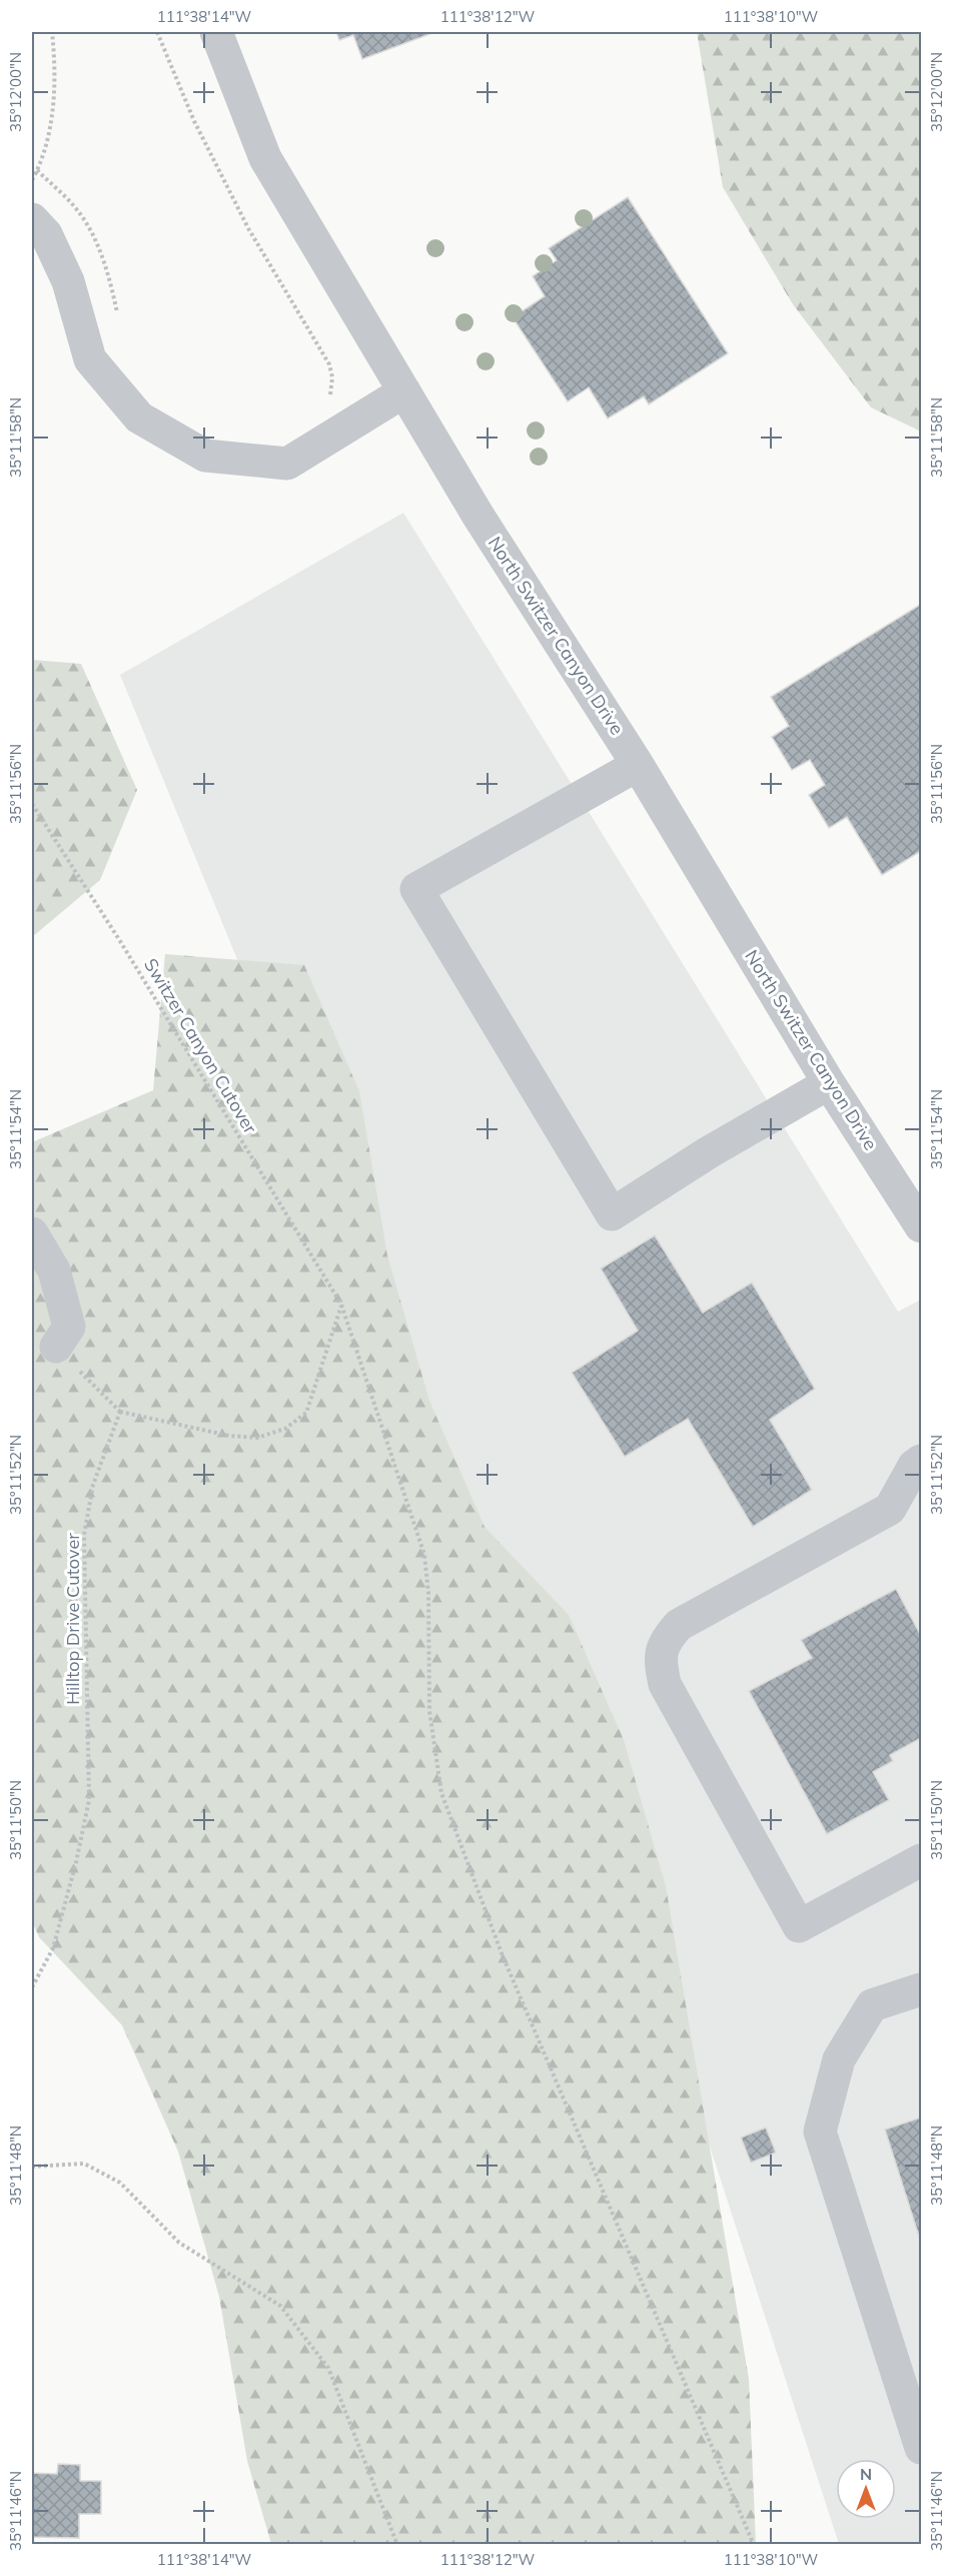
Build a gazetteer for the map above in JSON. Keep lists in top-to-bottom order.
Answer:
{
  "streets": {
    "street": ["North Switzer Canyon Drive"],
    "path": ["Switzer Canyon Cutover", "Hilltop Drive Cutover"]
  },
  "north": "top",
  "coordinates": [
    "111°38'14\"W",
    "111°38'12\"W",
    "111°38'10\"W",
    "35°12'00\"N",
    "35°11'58\"N",
    "35°11'56\"N",
    "35°11'54\"N",
    "35°11'52\"N",
    "35°11'50\"N",
    "35°11'48\"N",
    "35°11'46\"N"
  ]
}
